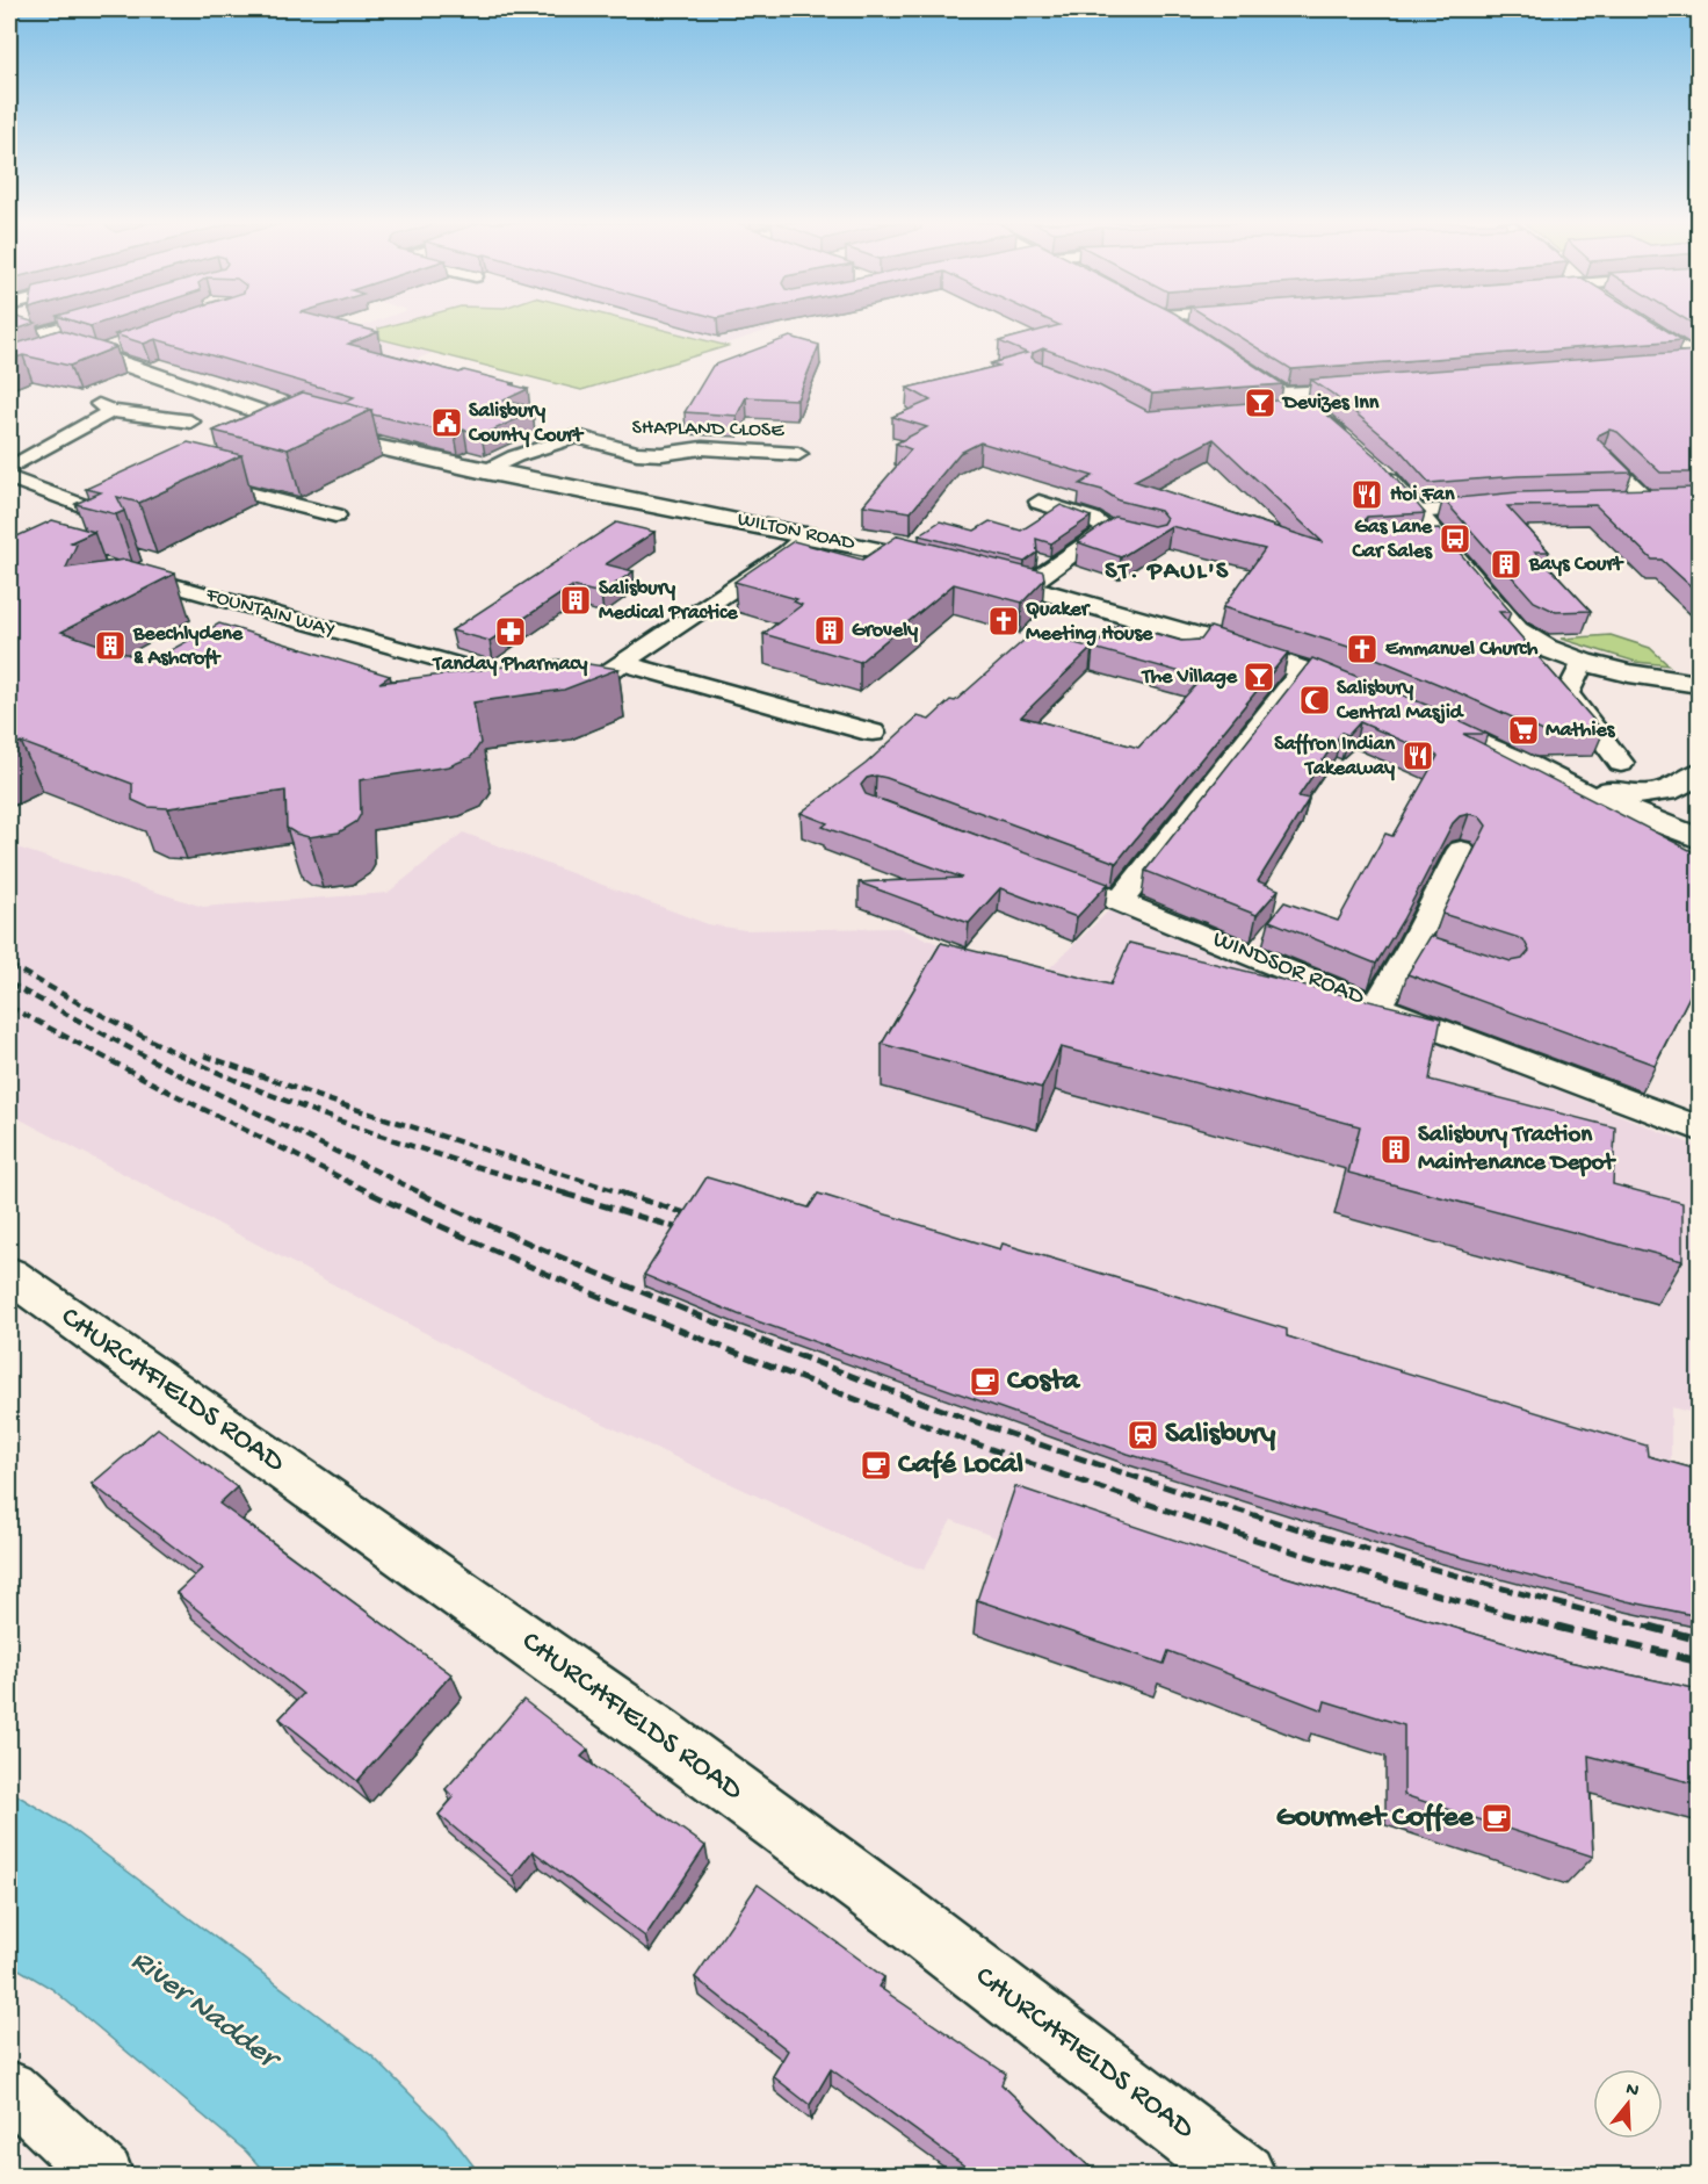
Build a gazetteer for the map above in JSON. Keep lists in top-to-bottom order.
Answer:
{
  "streets": {
    "main road": ["WILTON ROAD", "CHURCHFIELDS ROAD"],
    "street": ["SHAPLAND CLOSE", "FOUNTAIN WAY", "WINDSOR ROAD"]
  },
  "crossings": [
    ["SHAPLAND CLOSE", "WILTON ROAD"],
    ["WILTON ROAD", "FOUNTAIN WAY"]
  ],
  "districts": ["ST. PAUL'S"],
  "water": ["River Nadder"],
  "places": {
    "bar": ["Devizes Inn", "The Village"],
    "public building": ["Salisbury County Court"],
    "restaurant": ["Hoi Fan", "Saffron Indian Takeaway"],
    "bus stop": ["Gas Lane Car Sales"],
    "building": [
      "Bays Court",
      "Salisbury Medical Practice",
      "Grovely",
      "Beechlydene & Ashcroft",
      "Salisbury Traction Maintenance Depot"
    ],
    "church": ["Quaker Meeting House", "Emmanuel Church"],
    "pharmacy": ["Tanday Pharmacy"],
    "mosque": ["Salisbury Central Masjid"],
    "supermarket": ["Mathies"],
    "cafe": ["Costa", "Café Local", "Gourmet Coffee"],
    "station": ["Salisbury"]
  },
  "north": "top"
}
